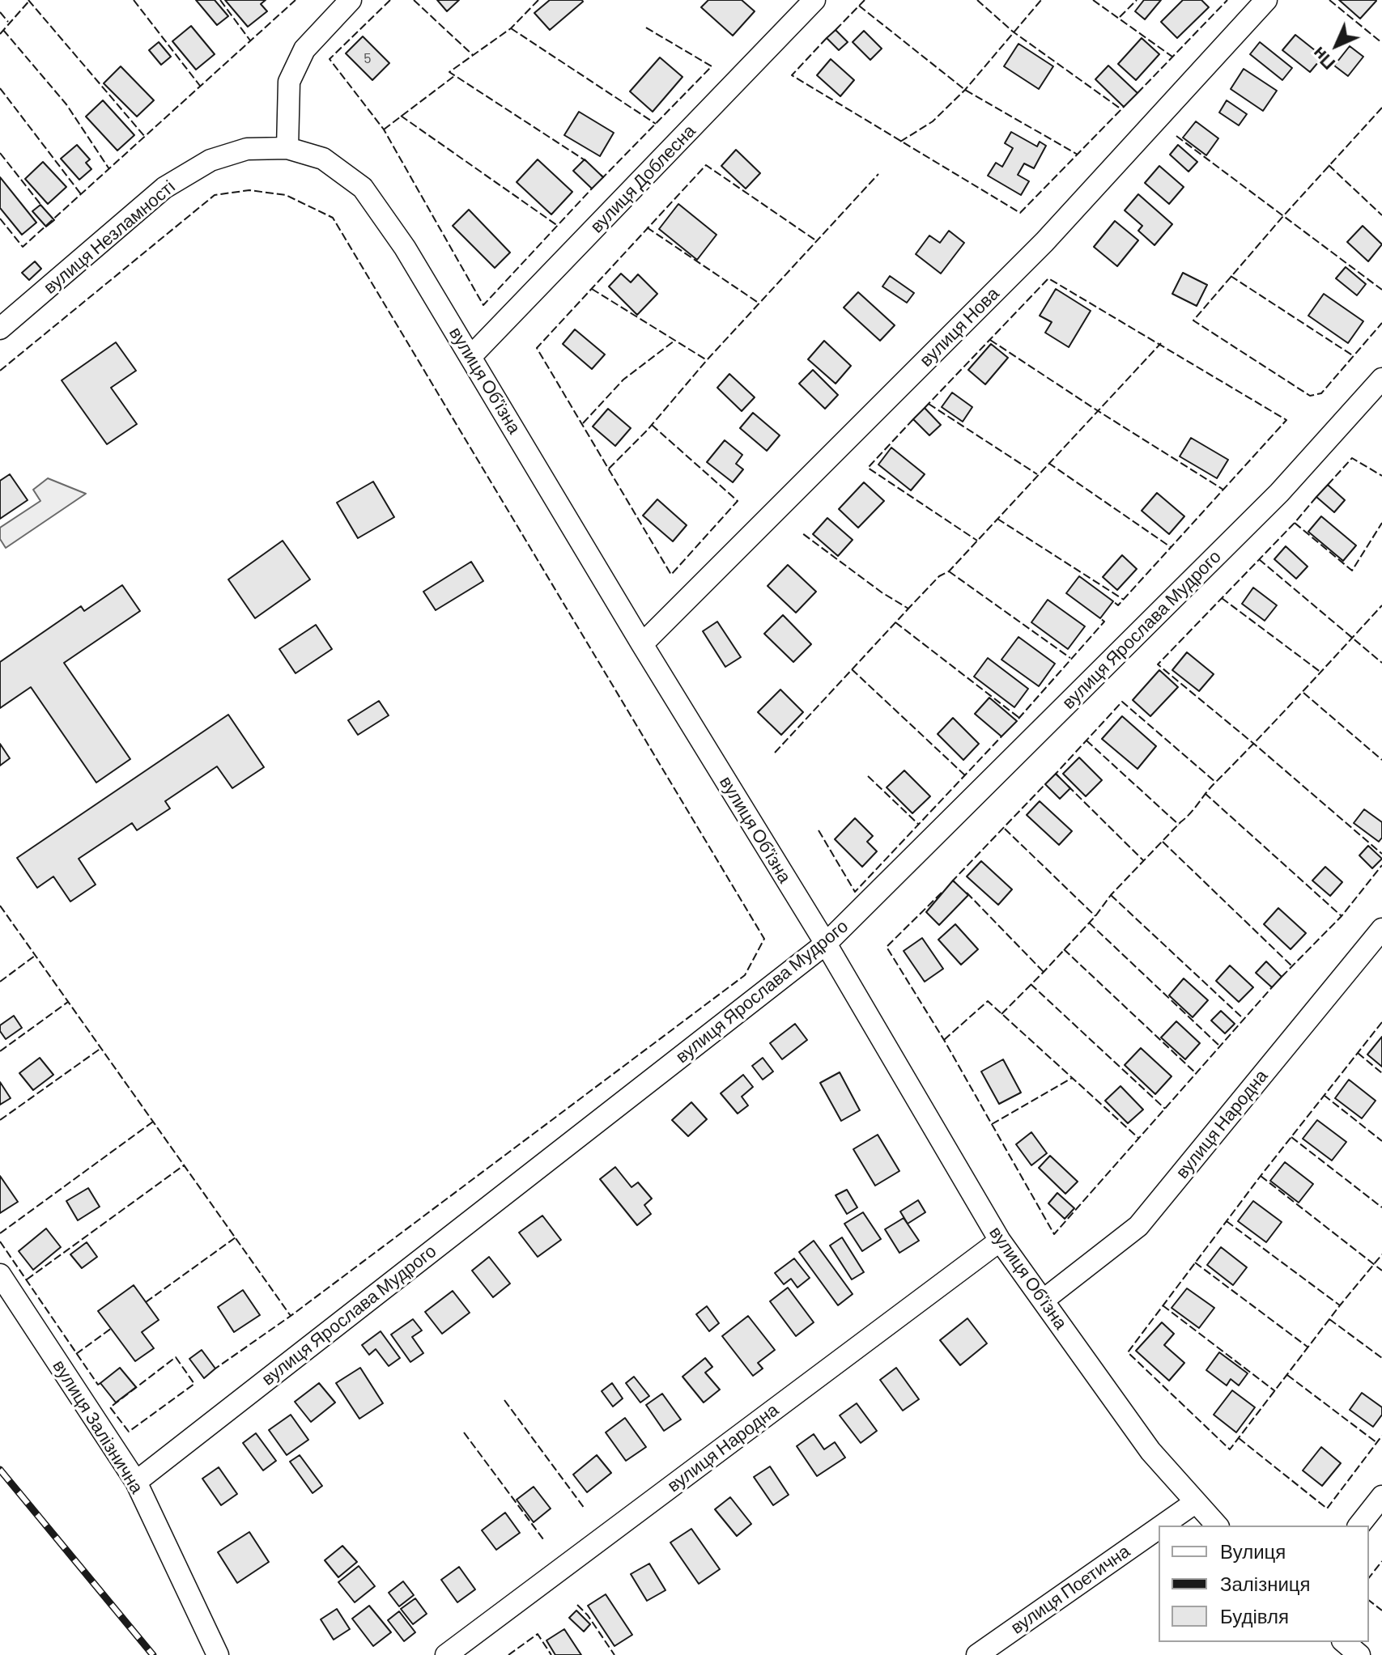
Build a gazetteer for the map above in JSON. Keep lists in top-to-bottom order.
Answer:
{
  "streets": {
    "street": [
      "вулиця Доблесна",
      "вулиця Незламності",
      "вулиця Нова",
      "вулиця Об'їзна",
      "вулиця Ярослава Мудрого",
      "вулиця Народна",
      "вулиця Залізнична",
      "вулиця Поетична"
    ]
  },
  "crossings": [
    ["вулиця Доблесна", "вулиця Об'їзна"],
    ["вулиця Незламності", "вулиця Об'їзна"],
    ["вулиця Нова", "вулиця Об'їзна"],
    ["вулиця Об'їзна", "вулиця Ярослава Мудрого"],
    ["вулиця Об'їзна", "вулиця Народна"],
    ["вулиця Об'їзна", "вулиця Поетична"],
    ["вулиця Ярослава Мудрого", "вулиця Залізнична"]
  ],
  "house_numbers": ["5"],
  "legend": ["Вулиця", "Залізниця", "Будівля"],
  "north": "bottom left"
}
